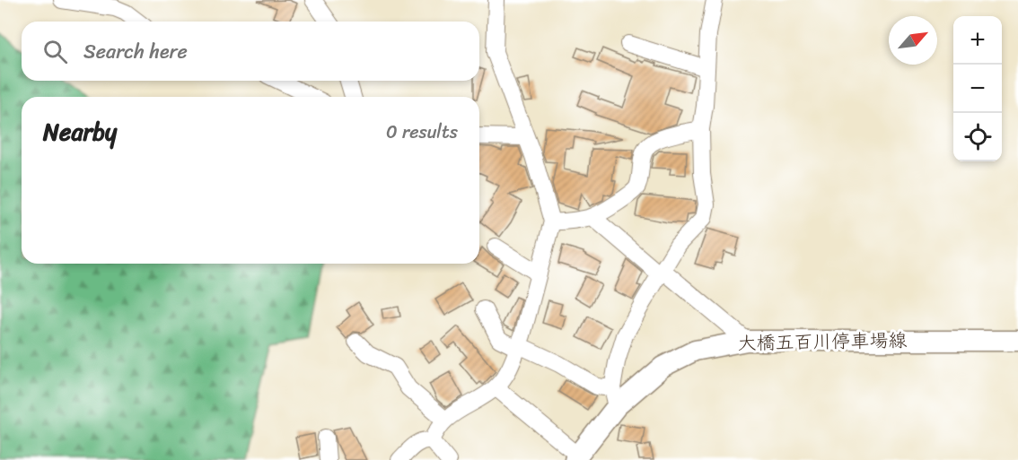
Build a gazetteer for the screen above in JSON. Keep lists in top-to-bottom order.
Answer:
{
  "streets": {
    "main road": ["大橋五百川停車場線"]
  },
  "north": "top right",
  "page": {
    "map_buttons": ["+", "−"],
    "search": "Search here",
    "heading": ["Nearby", "0 results"]
  }
}
